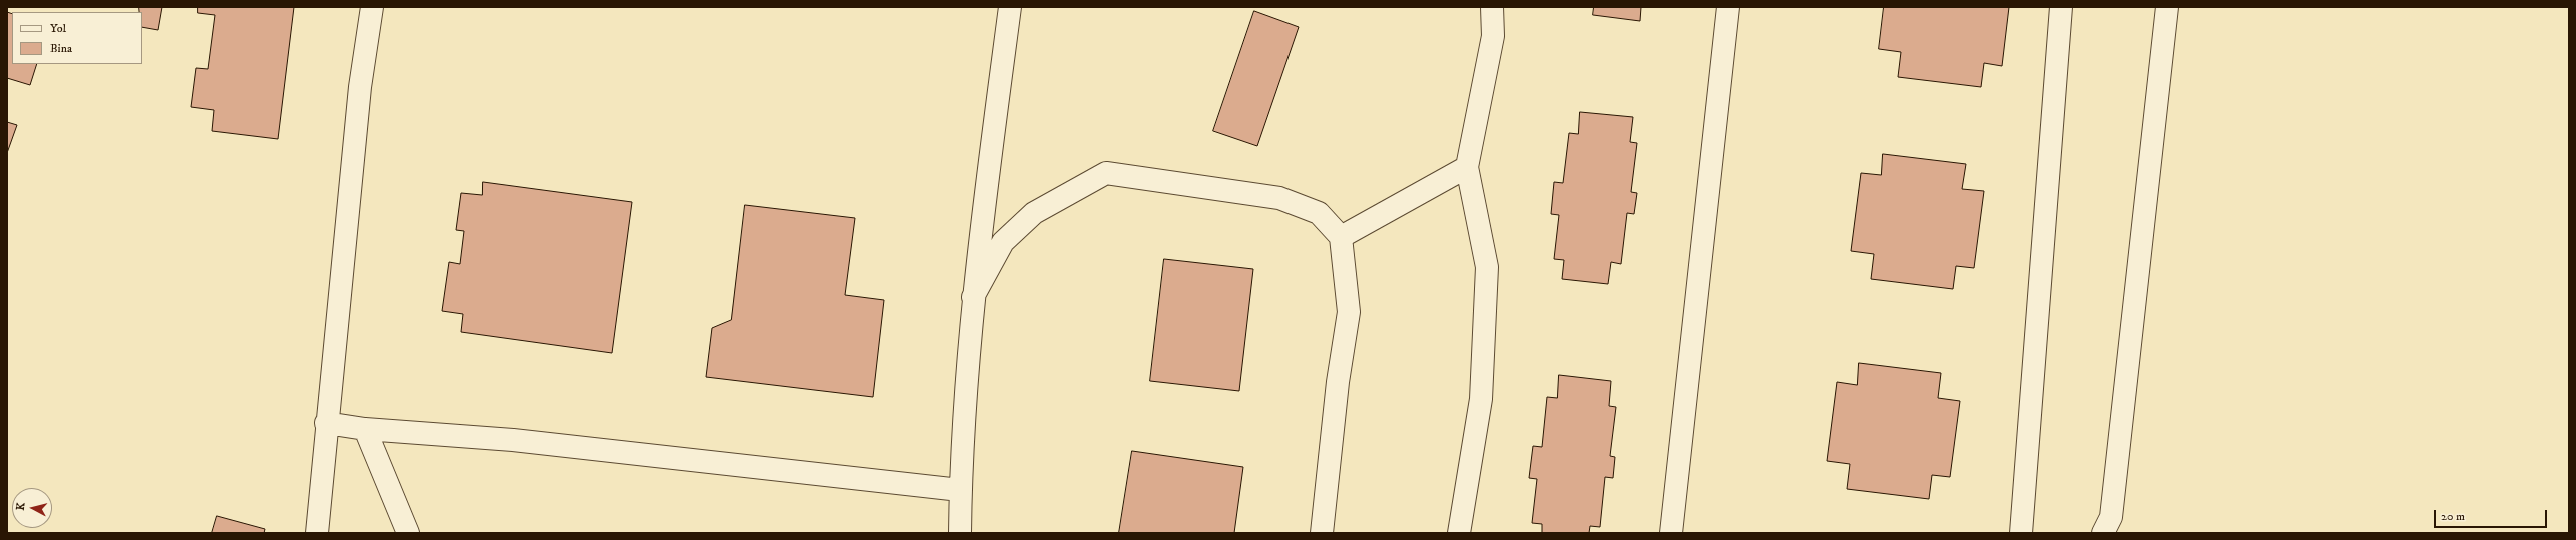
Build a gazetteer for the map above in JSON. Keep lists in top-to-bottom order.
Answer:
{
  "legend": ["Yol", "Bina"],
  "scale_bar": "20 m",
  "north": "left"
}
